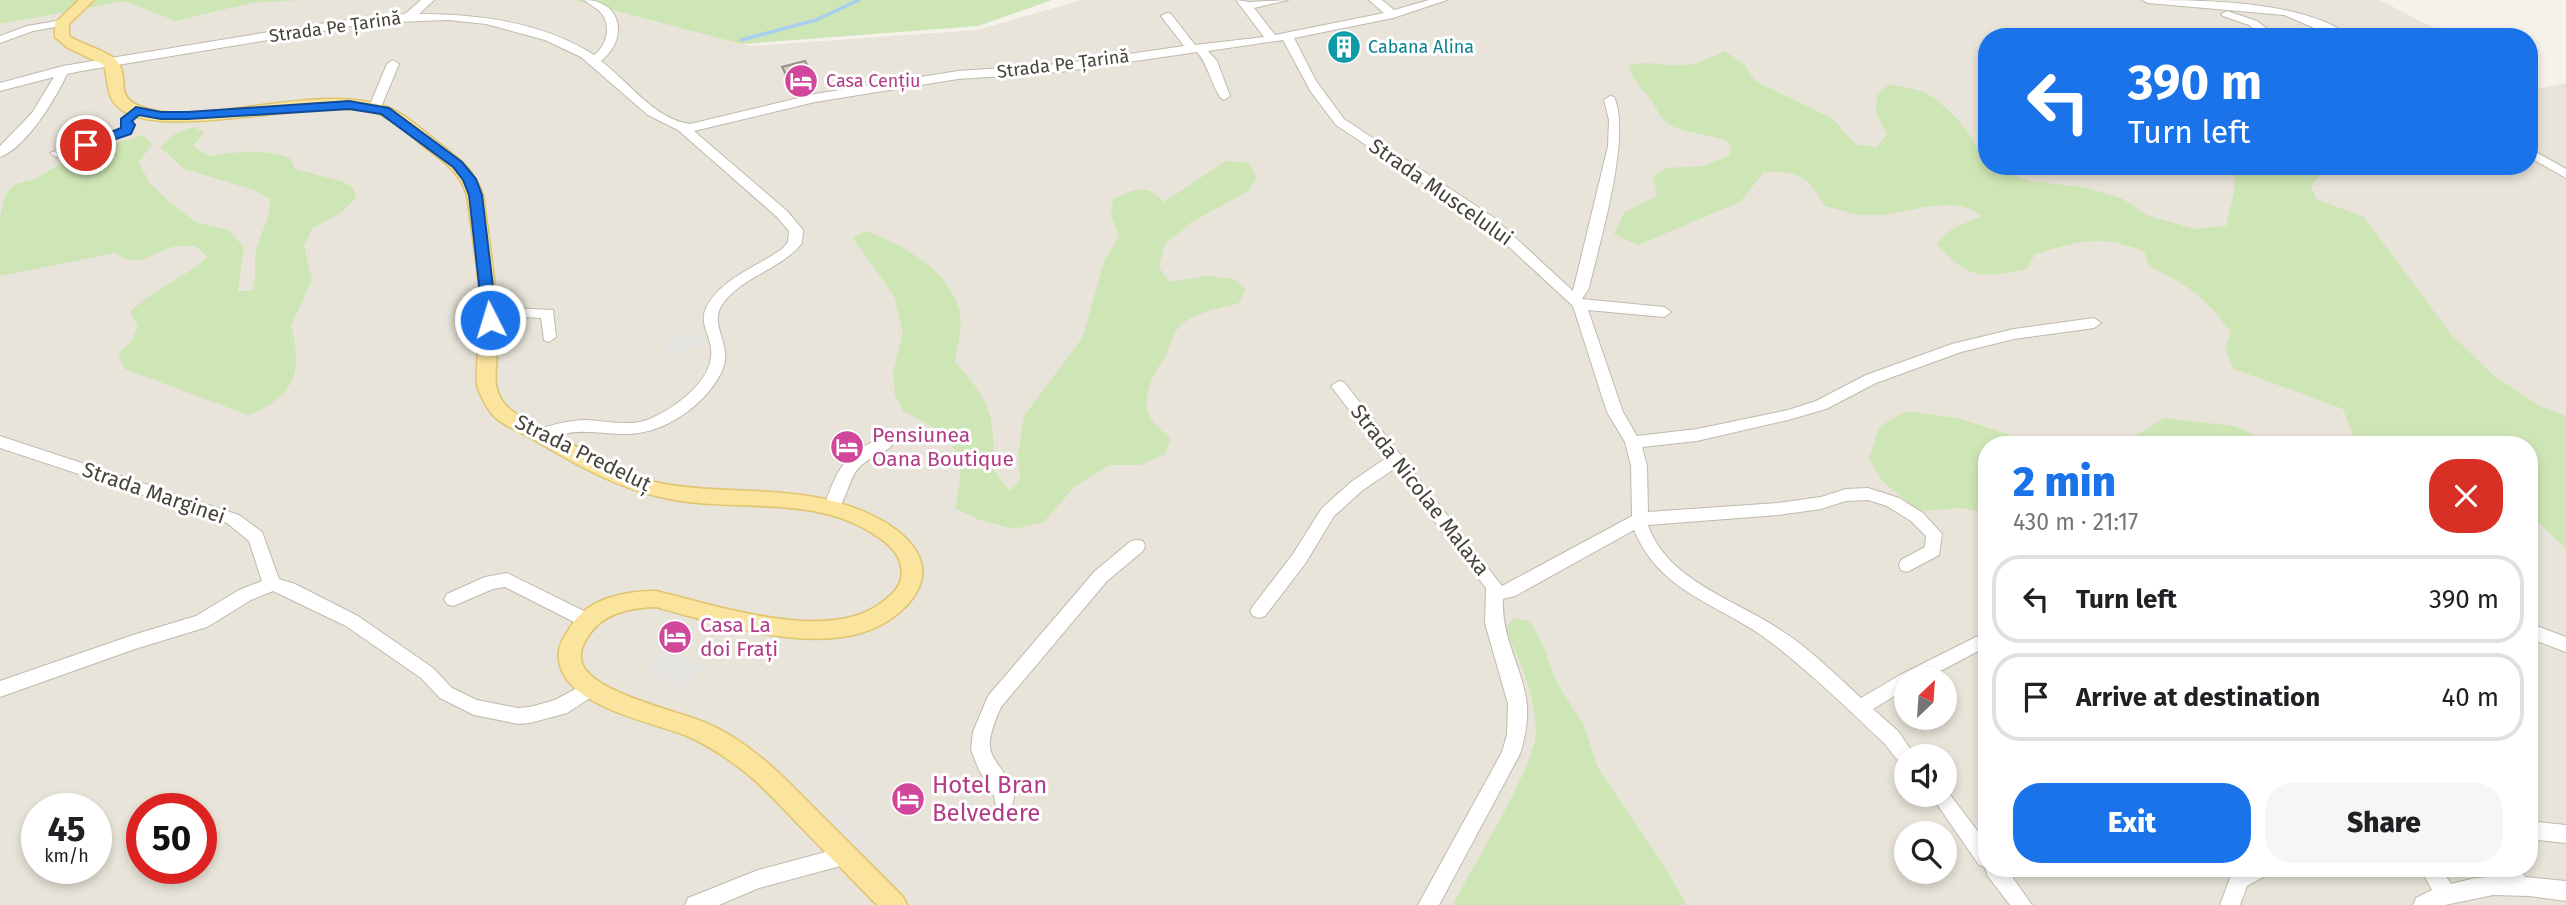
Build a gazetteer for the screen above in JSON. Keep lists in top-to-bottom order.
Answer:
{
  "streets": {
    "main road": ["Strada Predeluț"],
    "street": [
      "Strada Pe Țarină",
      "Strada Muscelului",
      "Strada Nicolae Malaxa",
      "Strada Marginei"
    ]
  },
  "crossings": [
    ["Strada Pe Țarină", "Strada Muscelului"],
    ["Strada Pe Țarină", "Strada Predeluț"]
  ],
  "places": {
    "building": ["Cabana Alina"],
    "hotel": [
      "Casa Cențiu",
      "Pensiunea Oana Boutique",
      "Casa La doi Frați",
      "Hotel Bran Belvedere"
    ]
  },
  "north": "top right",
  "page": {
    "turn": ["390 m", "Turn left"],
    "heading": ["2 min", "430 m · 21:17"],
    "list": [
      {
        "name": "Turn left",
        "value": "390 m"
      },
      {
        "name": "Arrive at destination",
        "value": "40 m"
      }
    ],
    "buttons": ["Exit", "Share"],
    "speed": "45 km/h",
    "limit": "50"
  }
}
